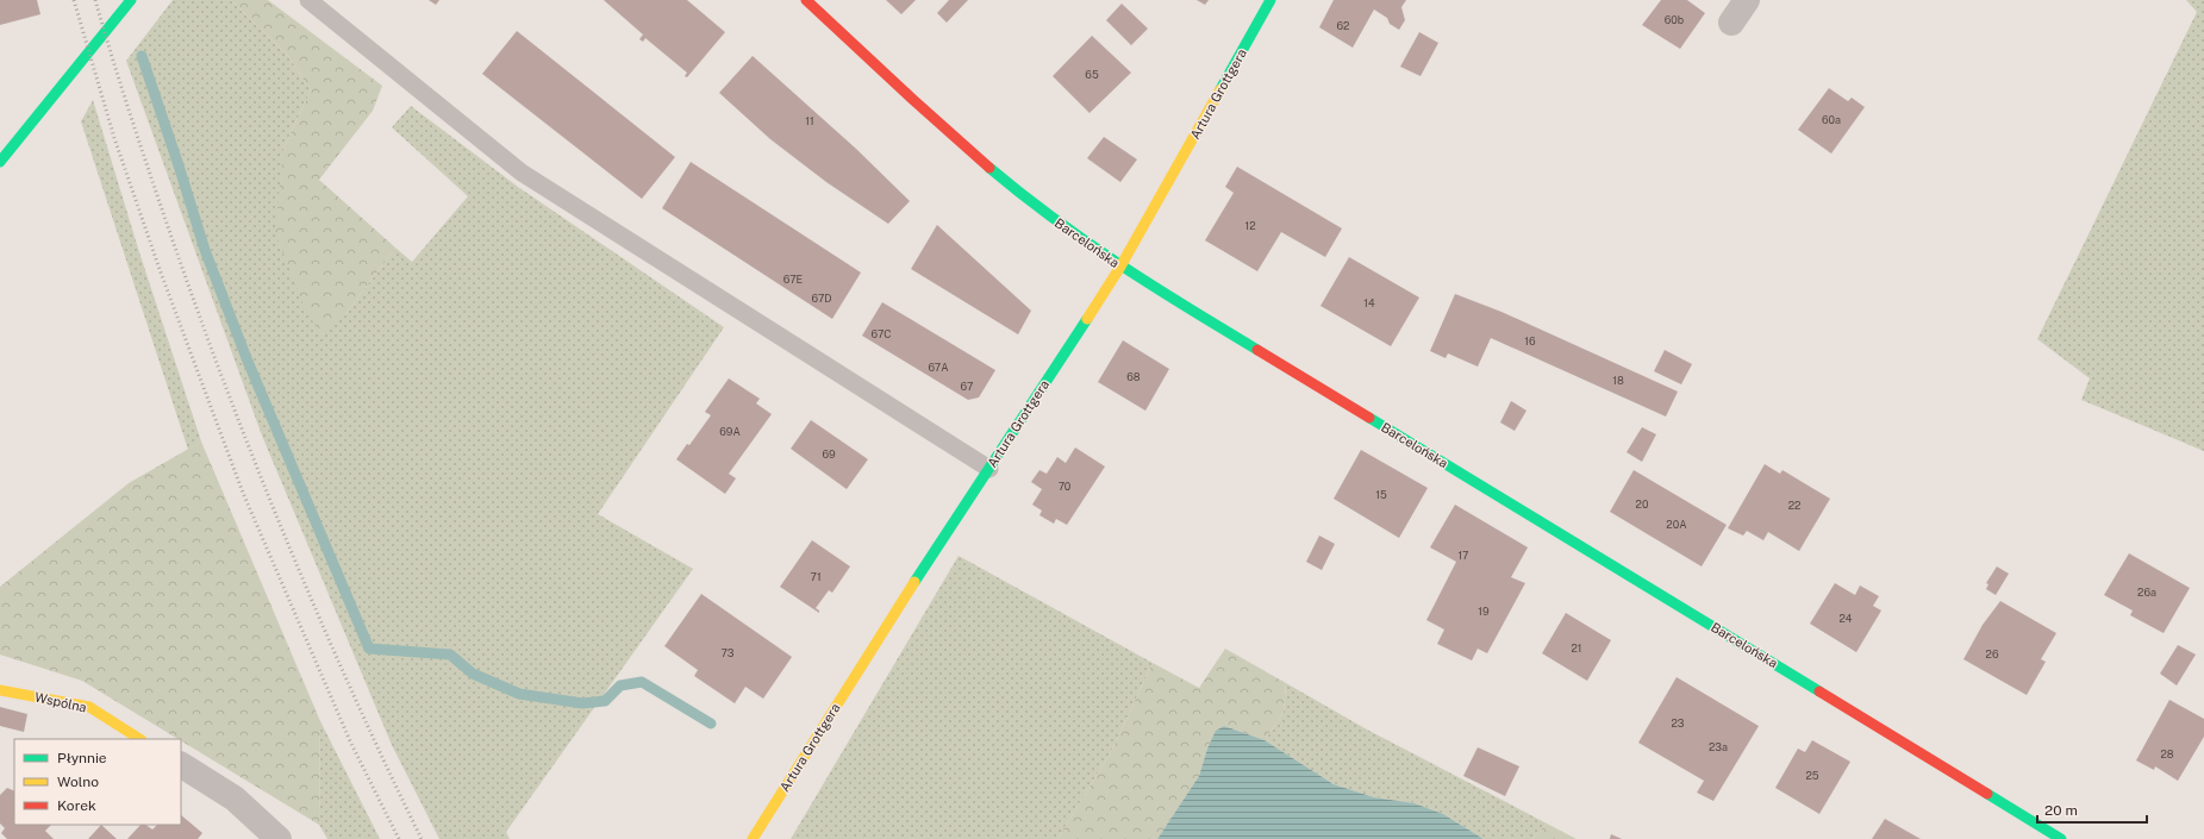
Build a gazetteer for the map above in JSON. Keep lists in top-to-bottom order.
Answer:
{
  "streets": {
    "street": ["Artura Grottgera", "Barcelońska", "Wspólna"]
  },
  "crossings": [
    ["Artura Grottgera", "Barcelońska"]
  ],
  "house_numbers": [
    "60b",
    "62",
    "65",
    "60a",
    "11",
    "12",
    "67E",
    "67D",
    "14",
    "67C",
    "16",
    "67A",
    "68",
    "18",
    "67",
    "69A",
    "69",
    "70",
    "15",
    "20",
    "22",
    "20A",
    "17",
    "71",
    "26a",
    "19",
    "24",
    "21",
    "73",
    "26",
    "23",
    "23a",
    "28",
    "25"
  ],
  "legend": ["Płynnie", "Wolno", "Korek"],
  "scale_bar": "20 m"
}
